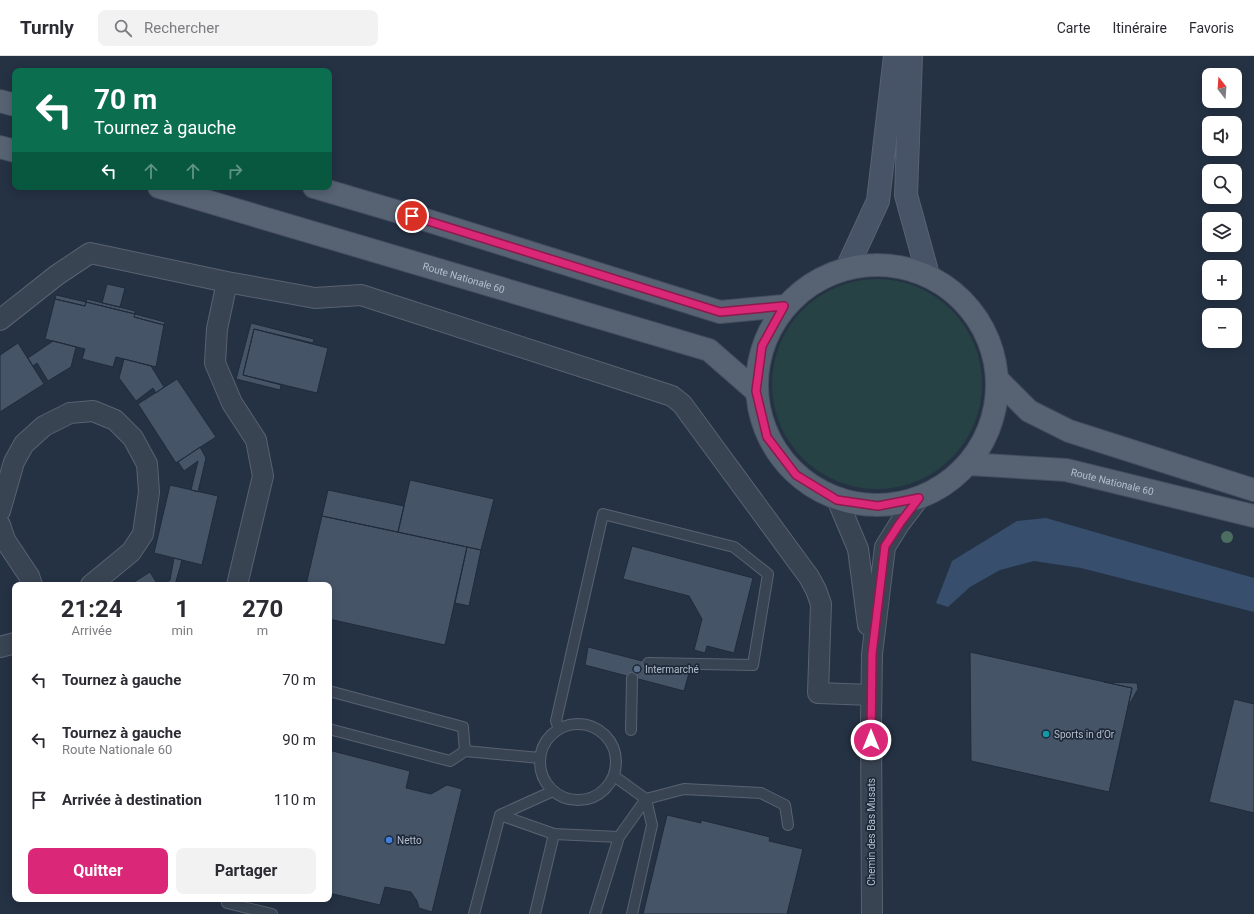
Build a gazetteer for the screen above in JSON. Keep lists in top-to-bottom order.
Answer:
{
  "streets": {
    "main road": ["Route Nationale 60"],
    "street": ["Chemin des Bas Musats"]
  },
  "places": ["Intermarché", "Sports in d’Or", "Netto"],
  "north": "top",
  "page": {
    "header": "Turnly",
    "search": "Rechercher",
    "nav": ["Carte", "Itinéraire", "Favoris"],
    "map_buttons": ["+", "−"],
    "turn": ["70 m", "Tournez à gauche"],
    "eta": [
      "21:24",
      "Arrivée",
      "1",
      "min",
      "270",
      "m"
    ],
    "list": [
      {
        "name": "Tournez à gauche",
        "value": "70 m"
      },
      {
        "name": "Tournez à gauche",
        "note": "Route Nationale 60",
        "value": "90 m"
      },
      {
        "name": "Arrivée à destination",
        "value": "110 m"
      }
    ],
    "buttons": ["Quitter", "Partager"]
  }
}
